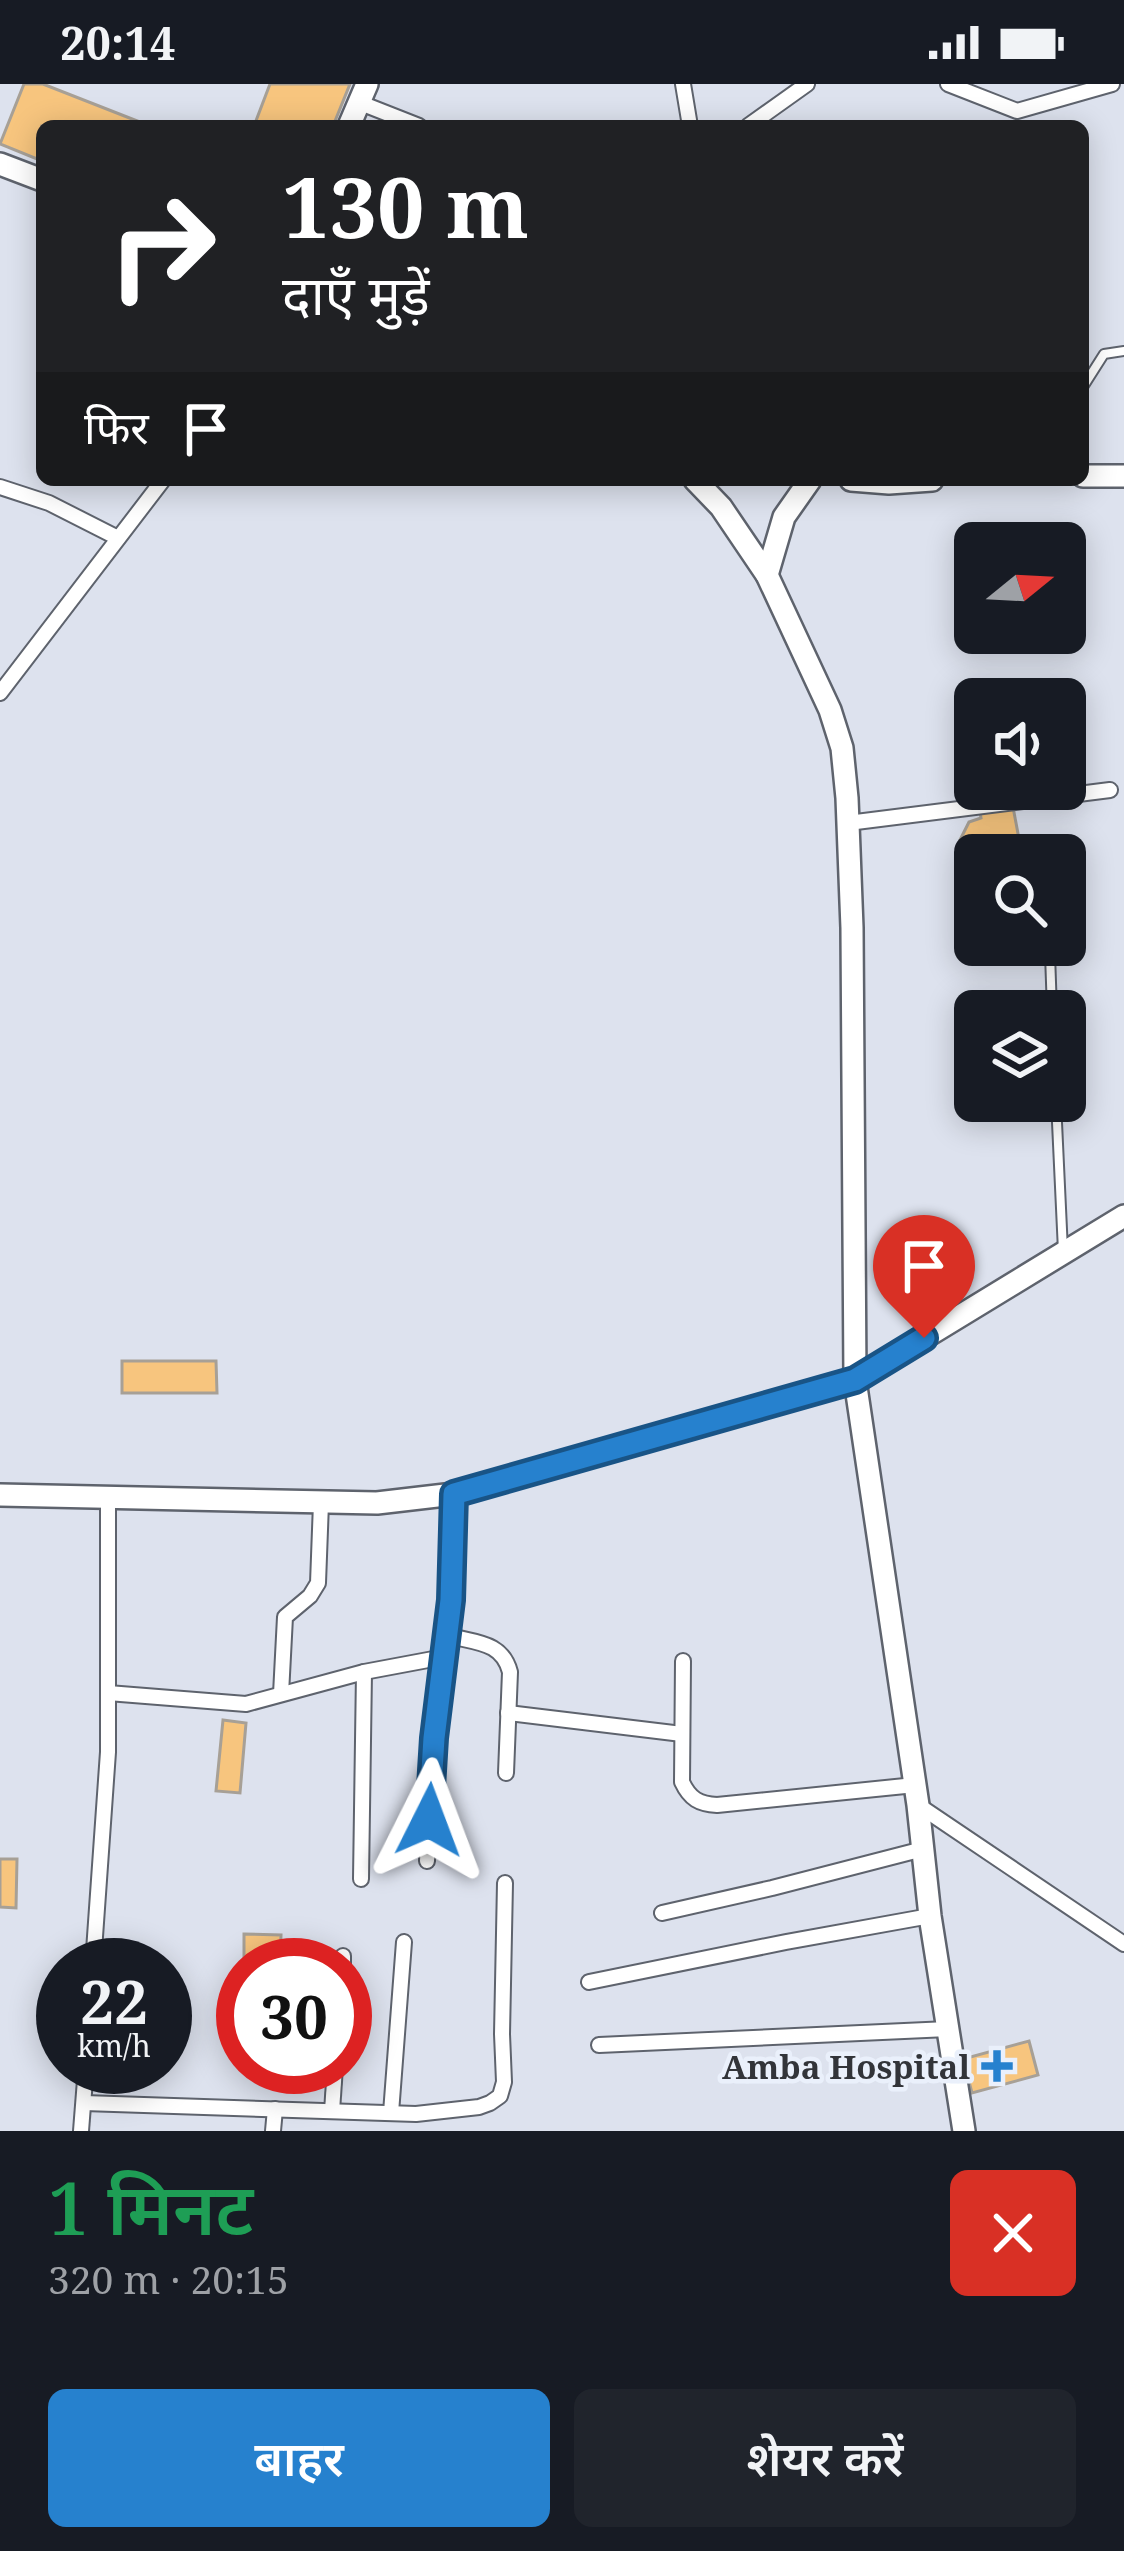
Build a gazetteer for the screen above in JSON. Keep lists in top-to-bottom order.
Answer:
{
  "places": {
    "health": ["Amba Hospital"]
  },
  "north": "right",
  "page": {
    "status": "20:14",
    "turn": ["130 m", "दाएँ मुड़ें"],
    "then": "फिर",
    "speed": "22 km/h",
    "limit": "30",
    "heading": ["1 मिनट", "320 m · 20:15"],
    "buttons": ["बाहर", "शेयर करें"]
  }
}
